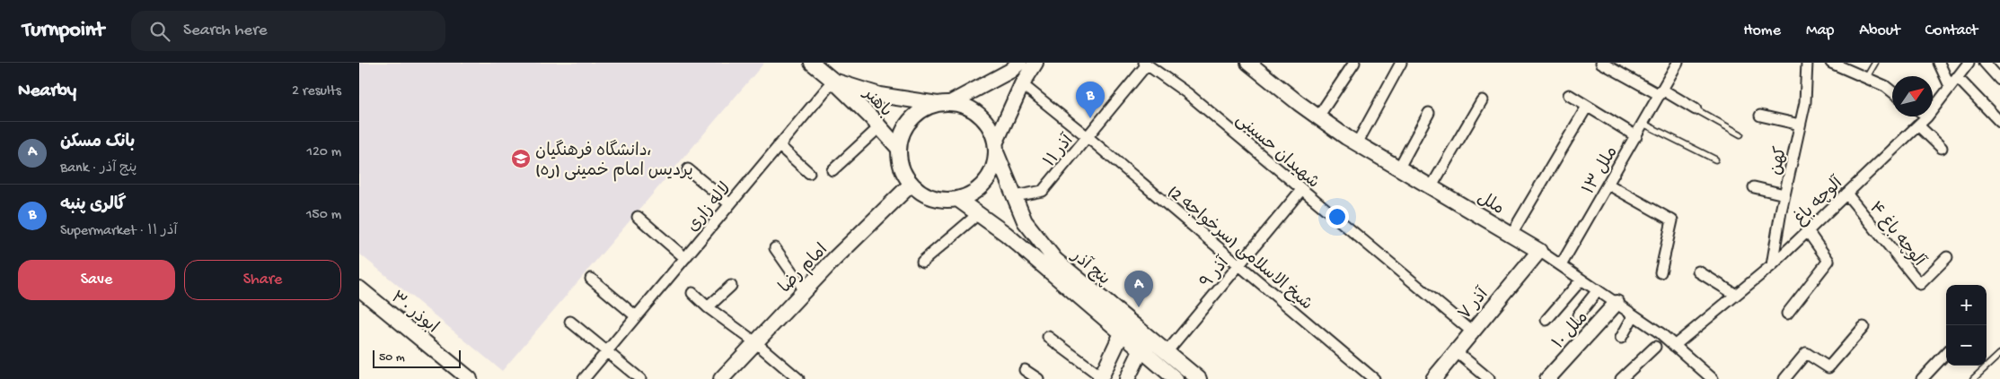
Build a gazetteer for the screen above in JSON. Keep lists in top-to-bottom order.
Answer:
{
  "streets": {
    "main road": [
      "باهنر",
      "ملل",
      "پنج آذر",
      "امام رضا",
      "آذر ۷",
      "ابوذر ۳۰",
      "۱۰ ملل"
    ],
    "street": [
      "آذر ۱۱",
      "شهیدان حسینی",
      "کهن",
      "ملل ۱۳",
      "آلوچه باغ",
      "لاله زاری",
      "۴ آلوچه باغ",
      "شیخ الاسلامی (سرخواجه 2)",
      "۹ آذر"
    ]
  },
  "crossings": [
    ["باهنر", "لاله زاری"],
    ["باهنر", "پنج آذر"],
    ["باهنر", "امام رضا"],
    ["آذر ۱۱", "شهیدان حسینی"],
    ["آذر ۱۱", "شیخ الاسلامی (سرخواجه 2)"],
    ["آذر ۱۱", "پنج آذر"],
    ["شهیدان حسینی", "۹ آذر"],
    ["شهیدان حسینی", "آذر ۷"],
    ["کهن", "آلوچه باغ"],
    ["ملل ۱۳", "ملل"],
    ["آلوچه باغ", "ملل"],
    ["آلوچه باغ", "۴ آلوچه باغ"],
    ["ملل", "آذر ۷"],
    ["ملل", "۱۰ ملل"],
    ["شیخ الاسلامی (سرخواجه 2)", "۹ آذر"],
    ["پنج آذر", "امام رضا"],
    ["پنج آذر", "۹ آذر"]
  ],
  "places": {
    "school or university": ["دانشگاه فرهنگیان، پردیس امام خمینی (ره)"]
  },
  "scale_bar": "50 m",
  "north": "top right",
  "page": {
    "header": "Turnpoint",
    "search": "Search here",
    "nav": [
      "Home",
      "Map",
      "About",
      "Contact"
    ],
    "heading": ["Nearby", "2 results"],
    "pins": ["B", "A"],
    "list": [
      {
        "mark": "A",
        "name": "بانک مسکن",
        "note": "Bank · پنج آذر",
        "value": "120 m"
      },
      {
        "mark": "B",
        "name": "گالری پنبه",
        "note": "Supermarket · آذر ۱۱",
        "value": "150 m"
      }
    ],
    "buttons": ["Save", "Share"],
    "map_buttons": ["+", "−"],
    "scale": "50 m"
  }
}
